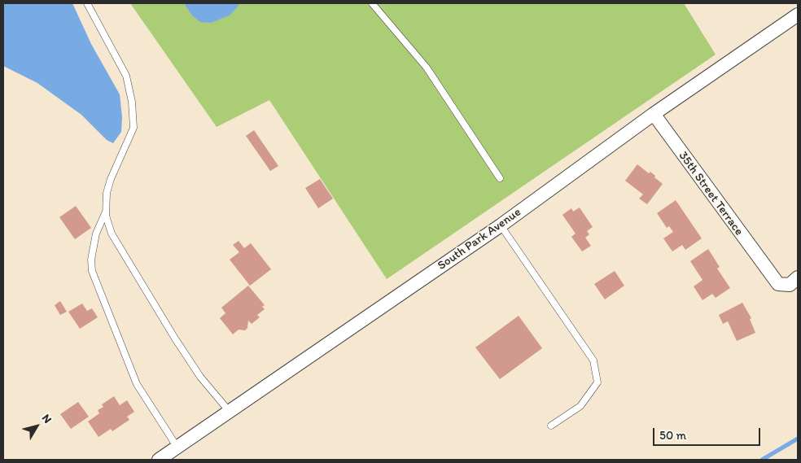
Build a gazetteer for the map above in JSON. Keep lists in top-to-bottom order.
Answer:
{
  "streets": {
    "street": ["35th Street Terrace", "South Park Avenue"]
  },
  "crossings": [
    ["35th Street Terrace", "South Park Avenue"]
  ],
  "scale_bar": "50 m",
  "north": "top right"
}
